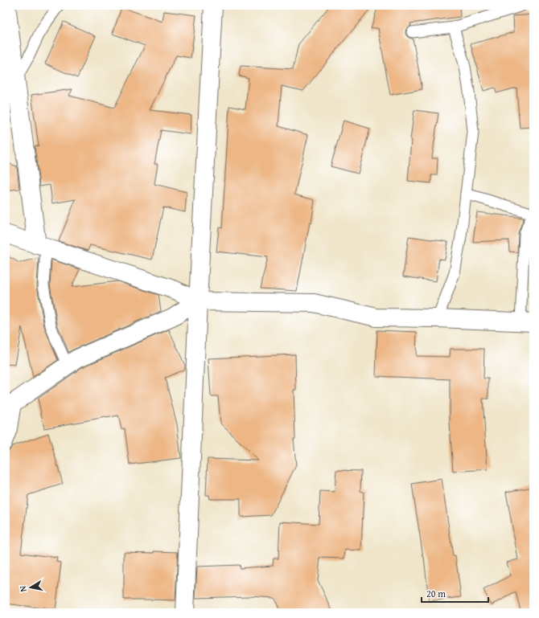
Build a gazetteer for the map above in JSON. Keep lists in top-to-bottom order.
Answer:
{
  "scale_bar": "20 m",
  "north": "left"
}
